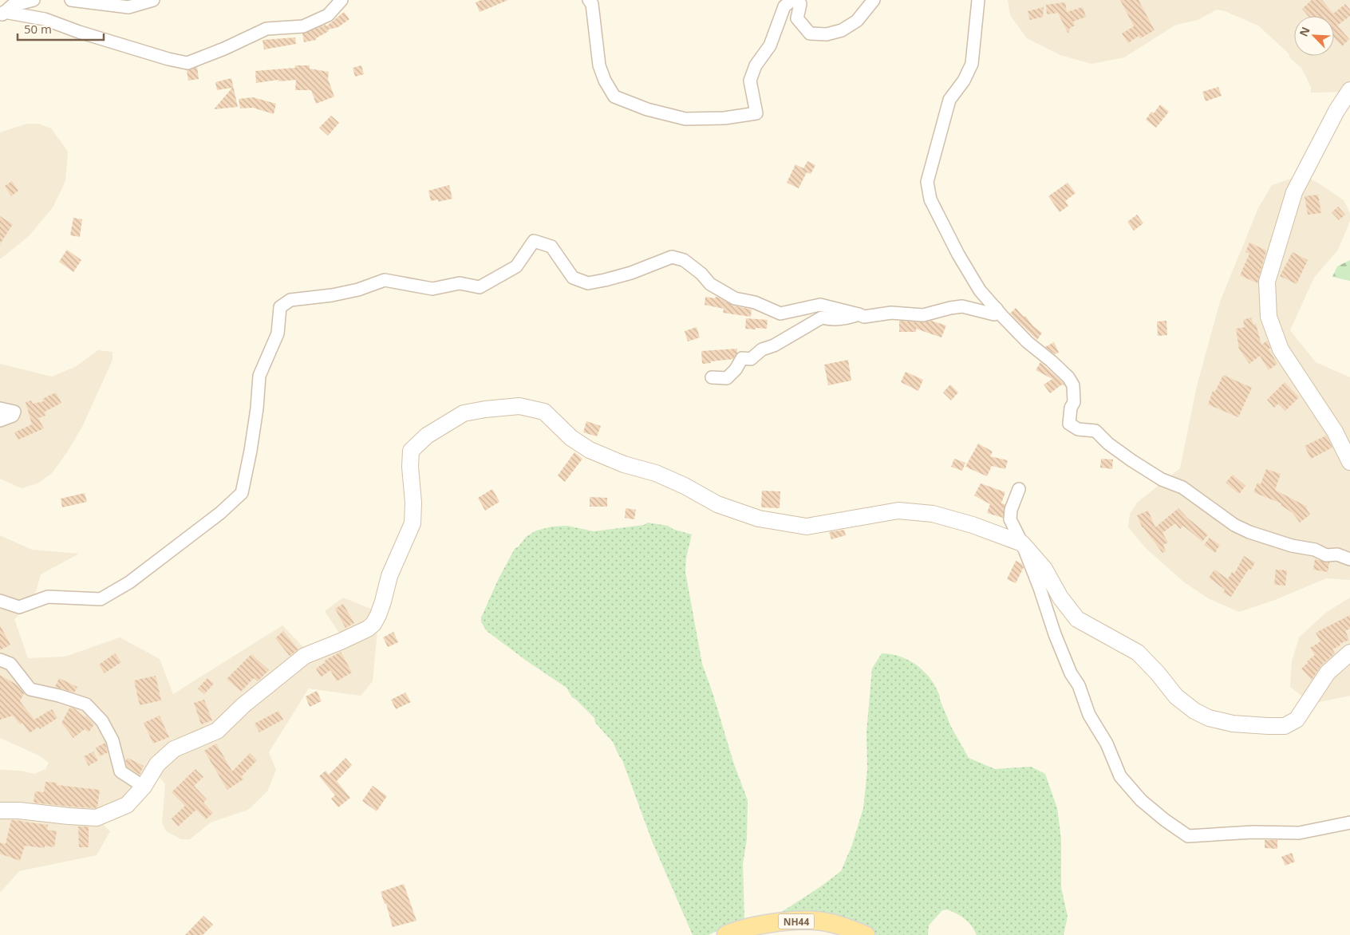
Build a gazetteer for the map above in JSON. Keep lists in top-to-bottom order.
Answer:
{
  "streets": {
    "main road": ["NH44"]
  },
  "scale_bar": "50 m",
  "north": "top left"
}
